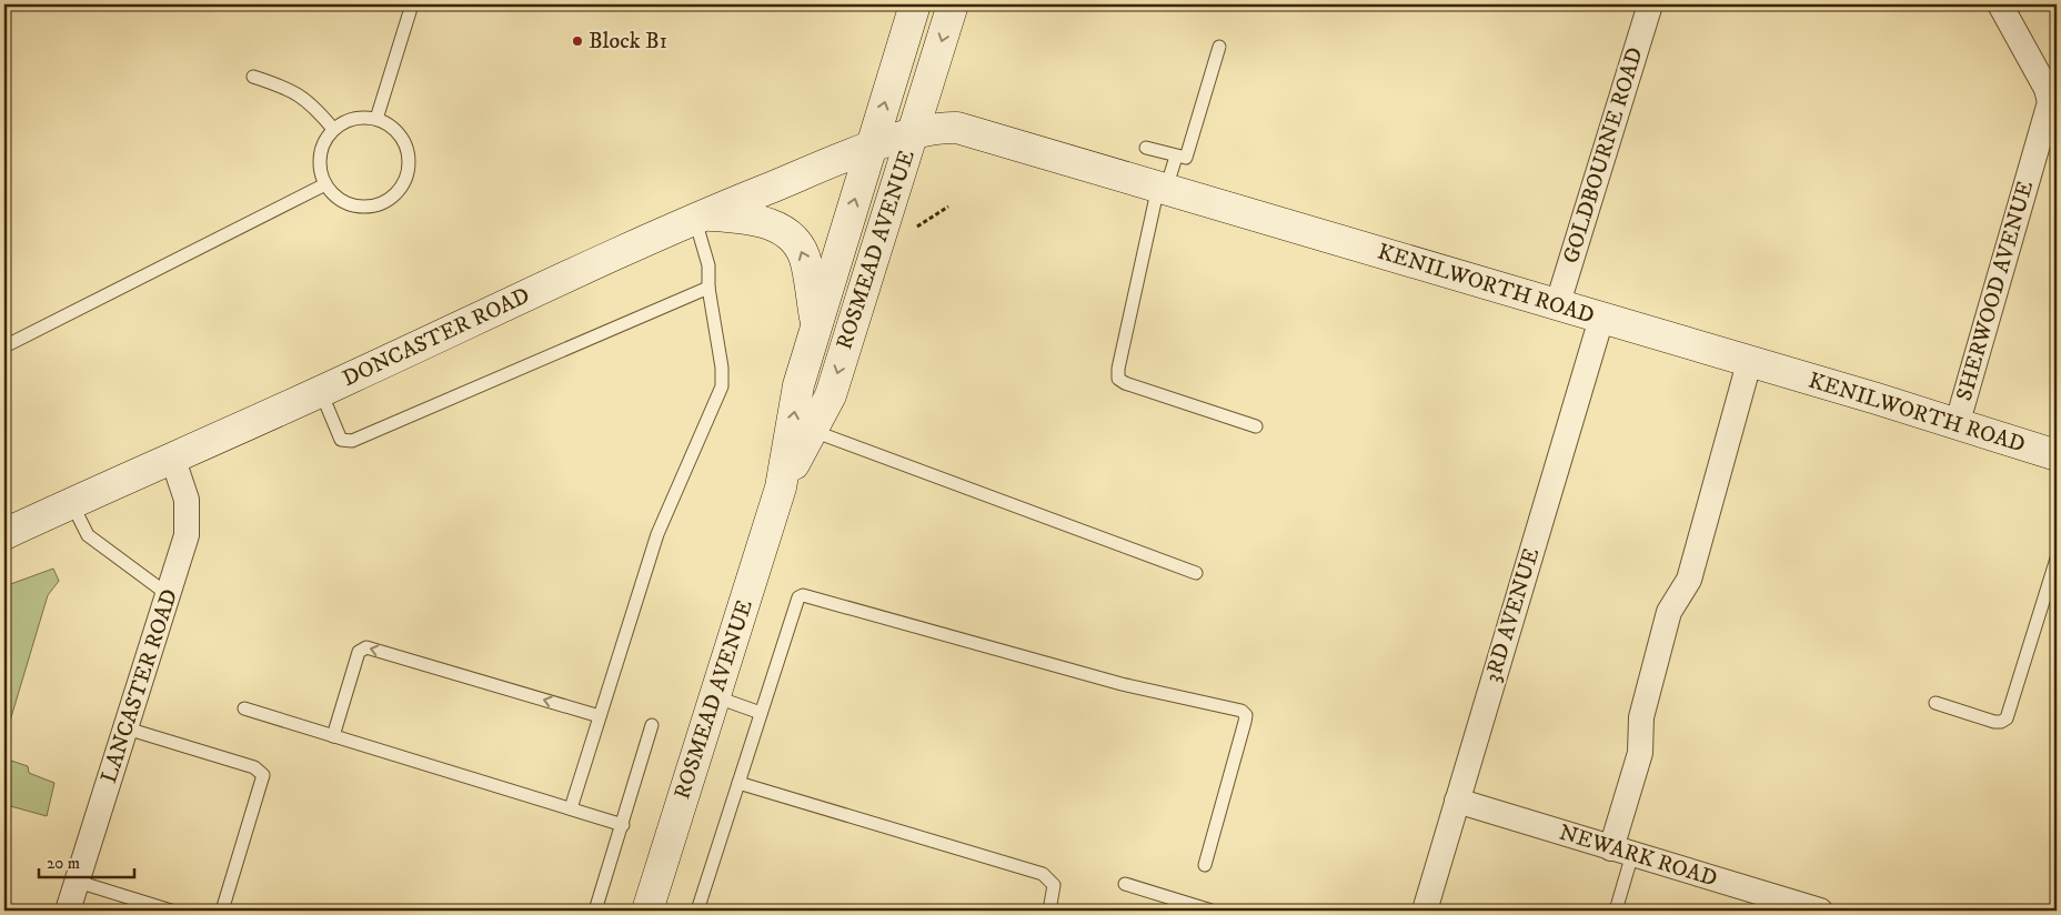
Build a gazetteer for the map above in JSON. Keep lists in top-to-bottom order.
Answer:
{
  "streets": {
    "street": [
      "GOLDBOURNE ROAD",
      "ROSMEAD AVENUE",
      "KENILWORTH ROAD",
      "SHERWOOD AVENUE",
      "DONCASTER ROAD",
      "3RD AVENUE",
      "LANCASTER ROAD",
      "NEWARK ROAD"
    ]
  },
  "crossings": [
    ["GOLDBOURNE ROAD", "KENILWORTH ROAD"],
    ["ROSMEAD AVENUE", "KENILWORTH ROAD"],
    ["ROSMEAD AVENUE", "DONCASTER ROAD"],
    ["KENILWORTH ROAD", "SHERWOOD AVENUE"],
    ["KENILWORTH ROAD", "DONCASTER ROAD"],
    ["KENILWORTH ROAD", "3RD AVENUE"],
    ["DONCASTER ROAD", "LANCASTER ROAD"],
    ["3RD AVENUE", "NEWARK ROAD"]
  ],
  "places": ["Block B1"],
  "scale_bar": "20 m"
}
